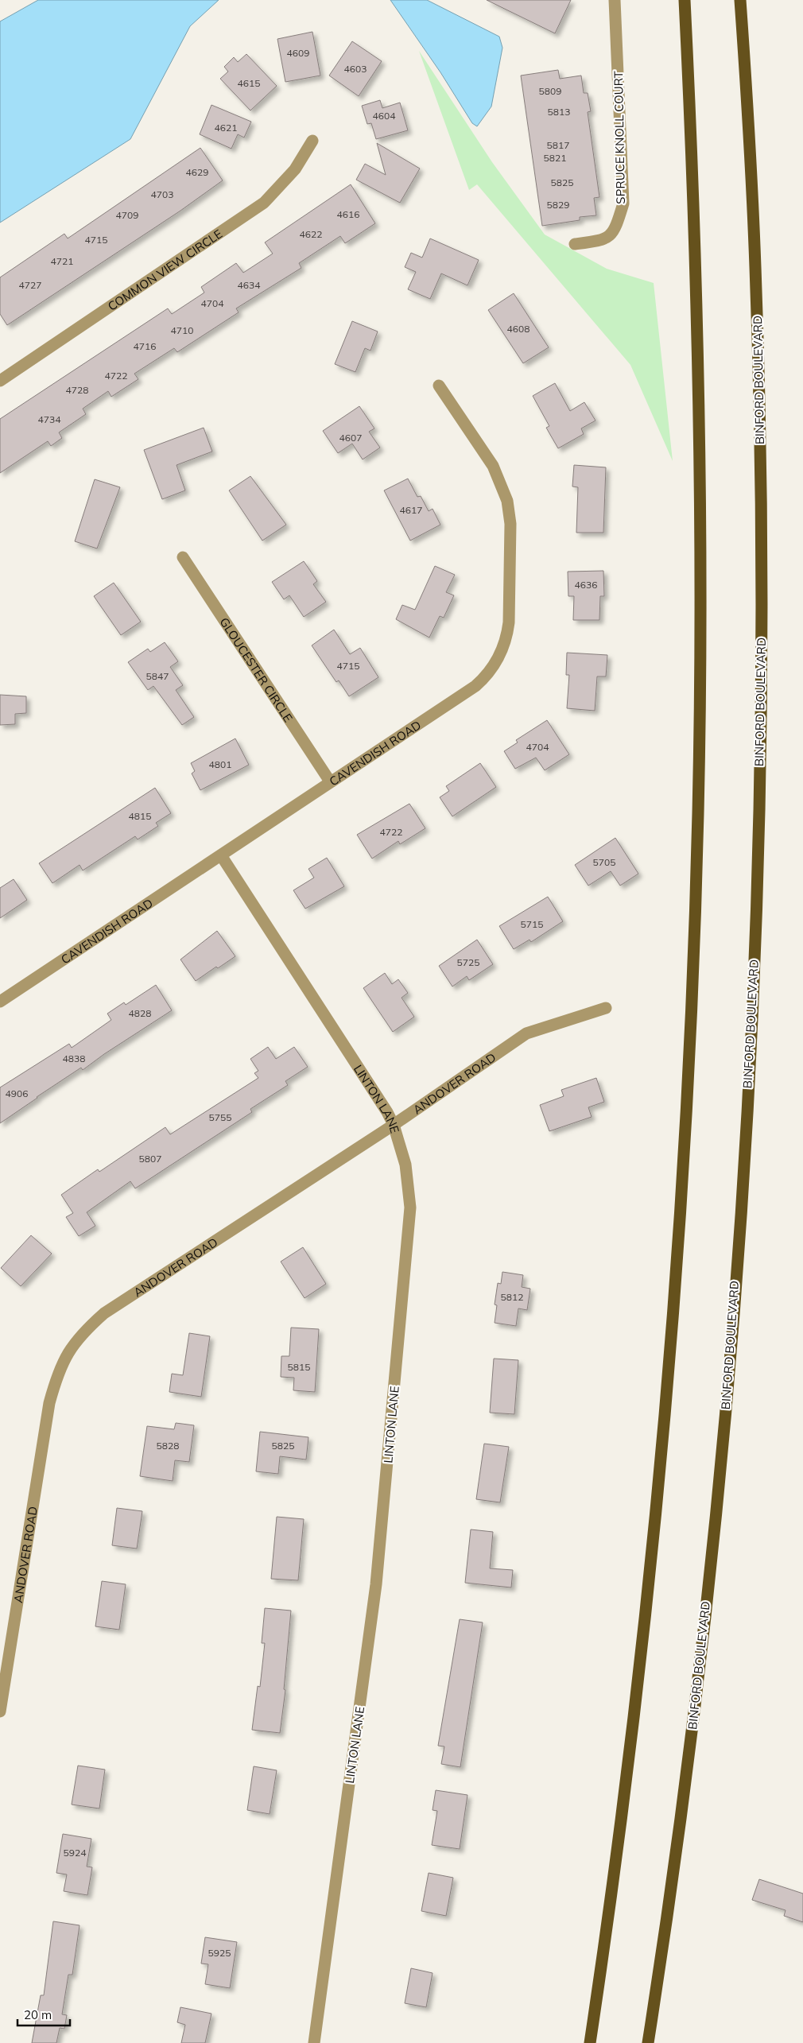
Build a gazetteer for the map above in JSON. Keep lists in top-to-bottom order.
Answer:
{
  "streets": {
    "main road": ["BINFORD BOULEVARD"],
    "street": [
      "SPRUCE KNOLL COURT",
      "COMMON VIEW CIRCLE",
      "GLOUCESTER CIRCLE",
      "CAVENDISH ROAD",
      "ANDOVER ROAD",
      "LINTON LANE"
    ]
  },
  "crossings": [
    ["GLOUCESTER CIRCLE", "CAVENDISH ROAD"],
    ["CAVENDISH ROAD", "LINTON LANE"],
    ["ANDOVER ROAD", "LINTON LANE"]
  ],
  "house_numbers": [
    "4609",
    "4603",
    "4615",
    "5809",
    "5813",
    "4604",
    "4621",
    "5817",
    "5821",
    "4629",
    "5825",
    "4703",
    "5829",
    "4616",
    "4709",
    "4622",
    "4715",
    "4721",
    "4727",
    "4634",
    "4704",
    "4608",
    "4710",
    "4716",
    "4722",
    "4728",
    "4734",
    "4607",
    "4617",
    "4636",
    "4715",
    "5847",
    "4704",
    "4801",
    "4815",
    "4722",
    "5705",
    "5715",
    "5725",
    "4828",
    "4838",
    "4906",
    "5755",
    "5807",
    "5812",
    "5815",
    "5828",
    "5825",
    "5924",
    "5925"
  ],
  "scale_bar": "20 m"
}
